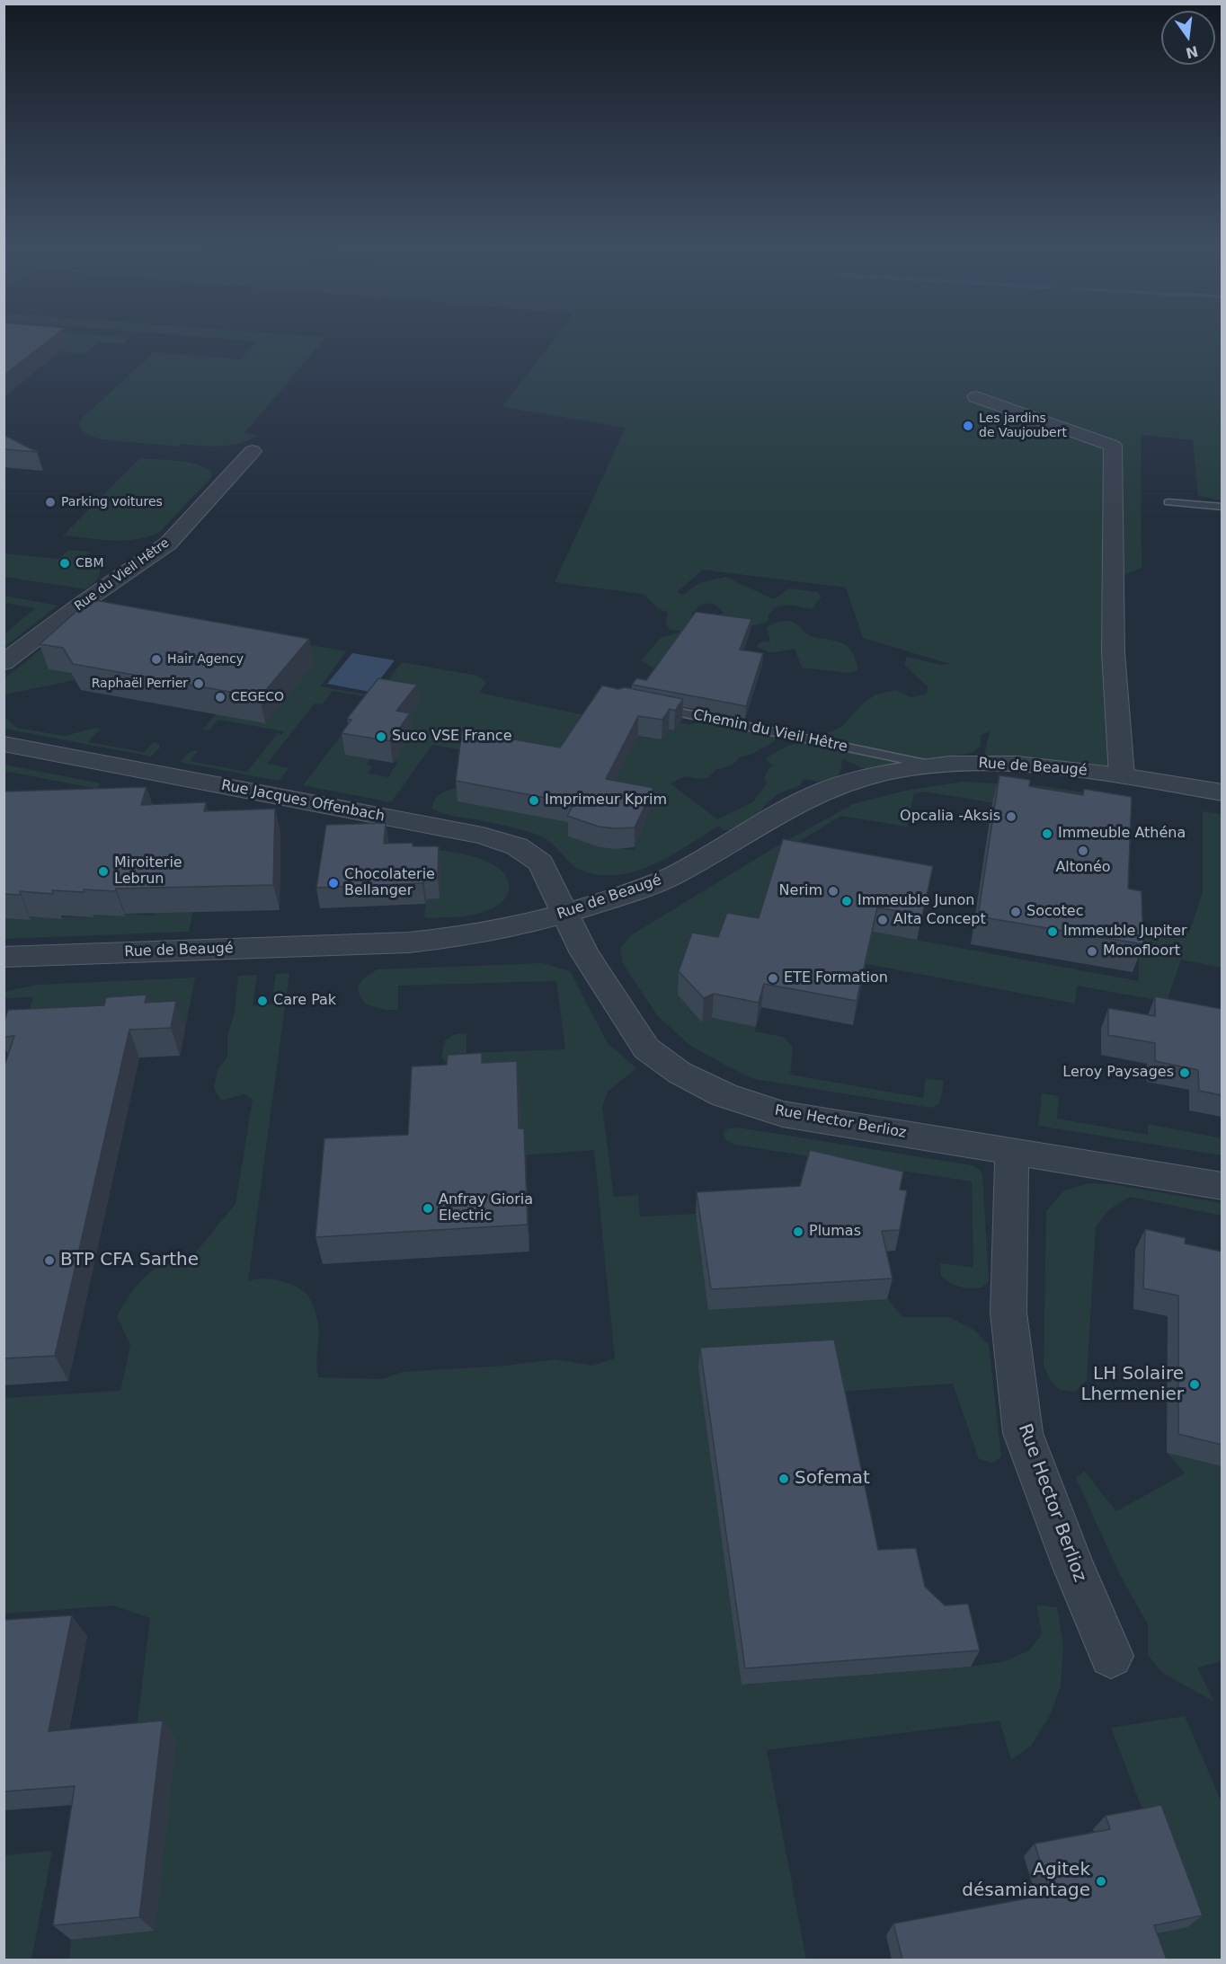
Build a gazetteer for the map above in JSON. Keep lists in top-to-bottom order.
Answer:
{
  "streets": {
    "street": [
      "Rue du Vieil Hêtre",
      "Rue de Beaugé",
      "Rue Jacques Offenbach",
      "Rue Hector Berlioz"
    ],
    "lane": ["Chemin du Vieil Hêtre"]
  },
  "crossings": [
    ["Chemin du Vieil Hêtre", "Rue de Beaugé"],
    ["Rue de Beaugé", "Rue Jacques Offenbach"],
    ["Rue de Beaugé", "Rue Hector Berlioz"],
    ["Rue Jacques Offenbach", "Rue Hector Berlioz"]
  ],
  "places": [
    "Les jardins de Vaujoubert",
    "Parking voitures",
    "CBM",
    "Hair Agency",
    "Raphaël Perrier",
    "CEGECO",
    "Suco VSE France",
    "Imprimeur Kprim",
    "Opcalia -Aksis",
    "Immeuble Athéna",
    "Altonéo",
    "Miroiterie Lebrun",
    "Chocolaterie Bellanger",
    "Nerim",
    "Immeuble Junon",
    "Socotec",
    "Alta Concept",
    "Immeuble Jupiter",
    "Monofloort",
    "ETE Formation",
    "Care Pak",
    "Leroy Paysages",
    "Anfray Gioria Electric",
    "Plumas",
    "BTP CFA Sarthe",
    "LH Solaire Lhermenier",
    "Sofemat",
    "Agitek désamiantage"
  ],
  "north": "bottom"
}
